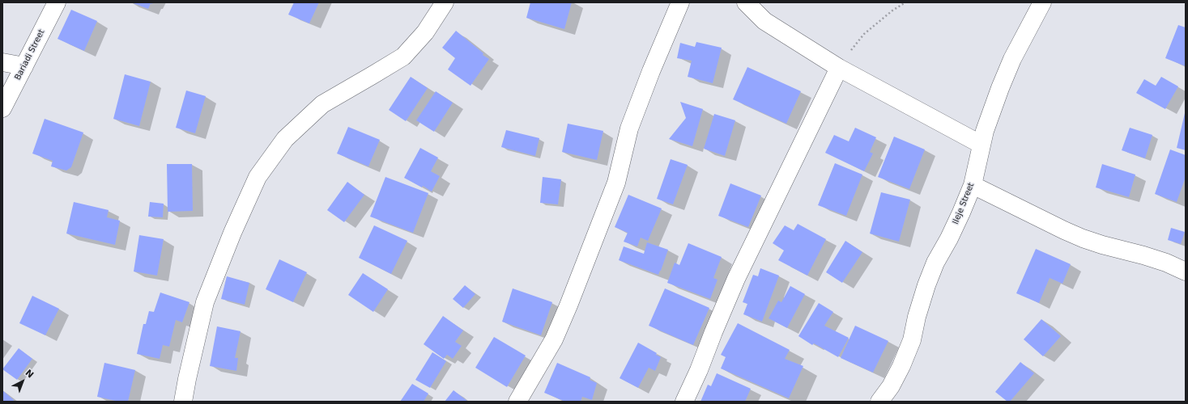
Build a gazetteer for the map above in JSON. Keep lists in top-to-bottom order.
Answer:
{
  "streets": {
    "street": ["Bariadi Street", "Ileje Street"]
  },
  "north": "top right"
}
